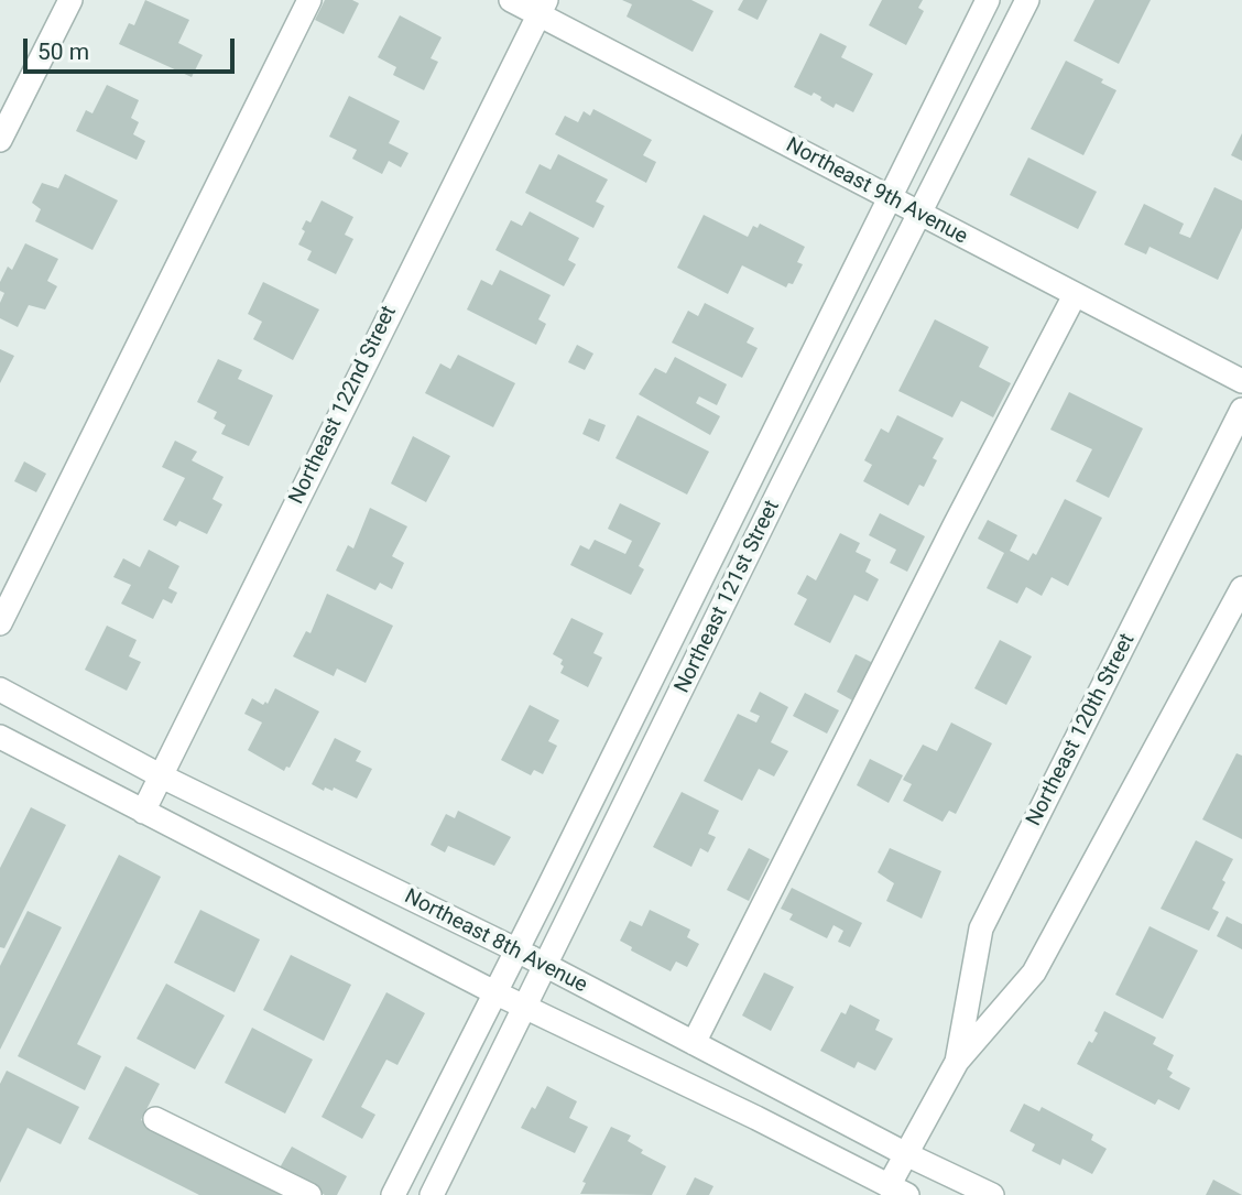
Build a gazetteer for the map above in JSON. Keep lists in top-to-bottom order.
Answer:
{
  "streets": {
    "street": [
      "Northeast 9th Avenue",
      "Northeast 122nd Street",
      "Northeast 121st Street",
      "Northeast 120th Street",
      "Northeast 8th Avenue"
    ]
  },
  "crossings": [
    ["Northeast 9th Avenue", "Northeast 122nd Street"],
    ["Northeast 9th Avenue", "Northeast 121st Street"],
    ["Northeast 122nd Street", "Northeast 8th Avenue"],
    ["Northeast 121st Street", "Northeast 8th Avenue"],
    ["Northeast 120th Street", "Northeast 8th Avenue"]
  ],
  "scale_bar": "50 m"
}
